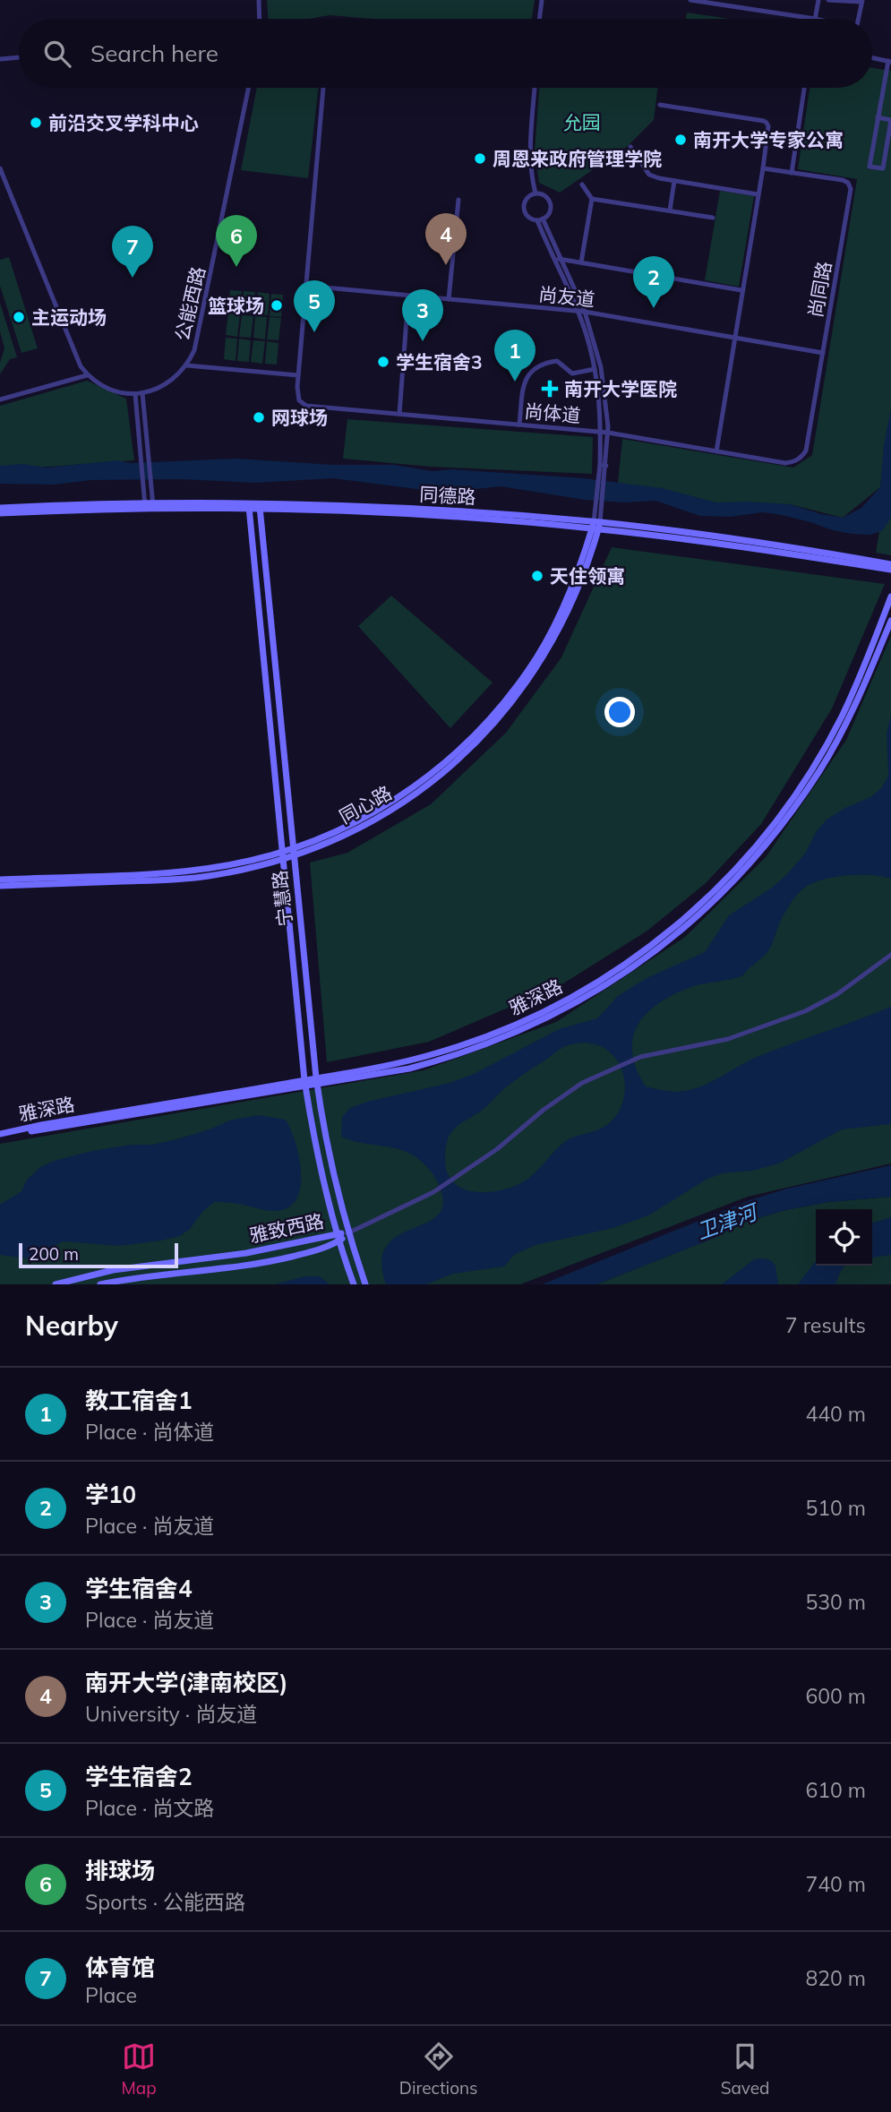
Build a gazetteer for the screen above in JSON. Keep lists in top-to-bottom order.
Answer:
{
  "streets": {
    "main road": [
      "同德路",
      "同心路",
      "宁慧路",
      "雅深路",
      "雅致西路"
    ],
    "street": [
      "尚同路",
      "尚友道",
      "公能西路",
      "尚体道"
    ]
  },
  "crossings": [
    ["尚同路", "尚友道"],
    ["尚同路", "尚体道"],
    ["同德路", "同心路"],
    ["同德路", "宁慧路"],
    ["同心路", "宁慧路"],
    ["宁慧路", "雅深路"],
    ["宁慧路", "雅致西路"]
  ],
  "water": ["卫津河"],
  "parks": ["允园"],
  "places": {
    "other": [
      "前沿交叉学科中心",
      "南开大学专家公寓",
      "周恩来政府管理学院",
      "篮球场",
      "主运动场",
      "学生宿舍3",
      "网球场",
      "天住领寓"
    ],
    "health": ["南开大学医院"]
  },
  "scale_bar": "200 m",
  "page": {
    "search": "Search here",
    "pins": [
      "4",
      "6",
      "7",
      "2",
      "5",
      "3",
      "1"
    ],
    "scale": "200 m",
    "heading": ["Nearby", "7 results"],
    "list": [
      {
        "mark": "1",
        "name": "教工宿舍1",
        "note": "Place · 尚体道",
        "value": "440 m"
      },
      {
        "mark": "2",
        "name": "学10",
        "note": "Place · 尚友道",
        "value": "510 m"
      },
      {
        "mark": "3",
        "name": "学生宿舍4",
        "note": "Place · 尚友道",
        "value": "530 m"
      },
      {
        "mark": "4",
        "name": "南开大学(津南校区)",
        "note": "University · 尚友道",
        "value": "600 m"
      },
      {
        "mark": "5",
        "name": "学生宿舍2",
        "note": "Place · 尚文路",
        "value": "610 m"
      },
      {
        "mark": "6",
        "name": "排球场",
        "note": "Sports · 公能西路",
        "value": "740 m"
      },
      {
        "mark": "7",
        "name": "体育馆",
        "note": "Place",
        "value": "820 m"
      }
    ],
    "nav": ["Map", "Directions", "Saved"]
  }
}
